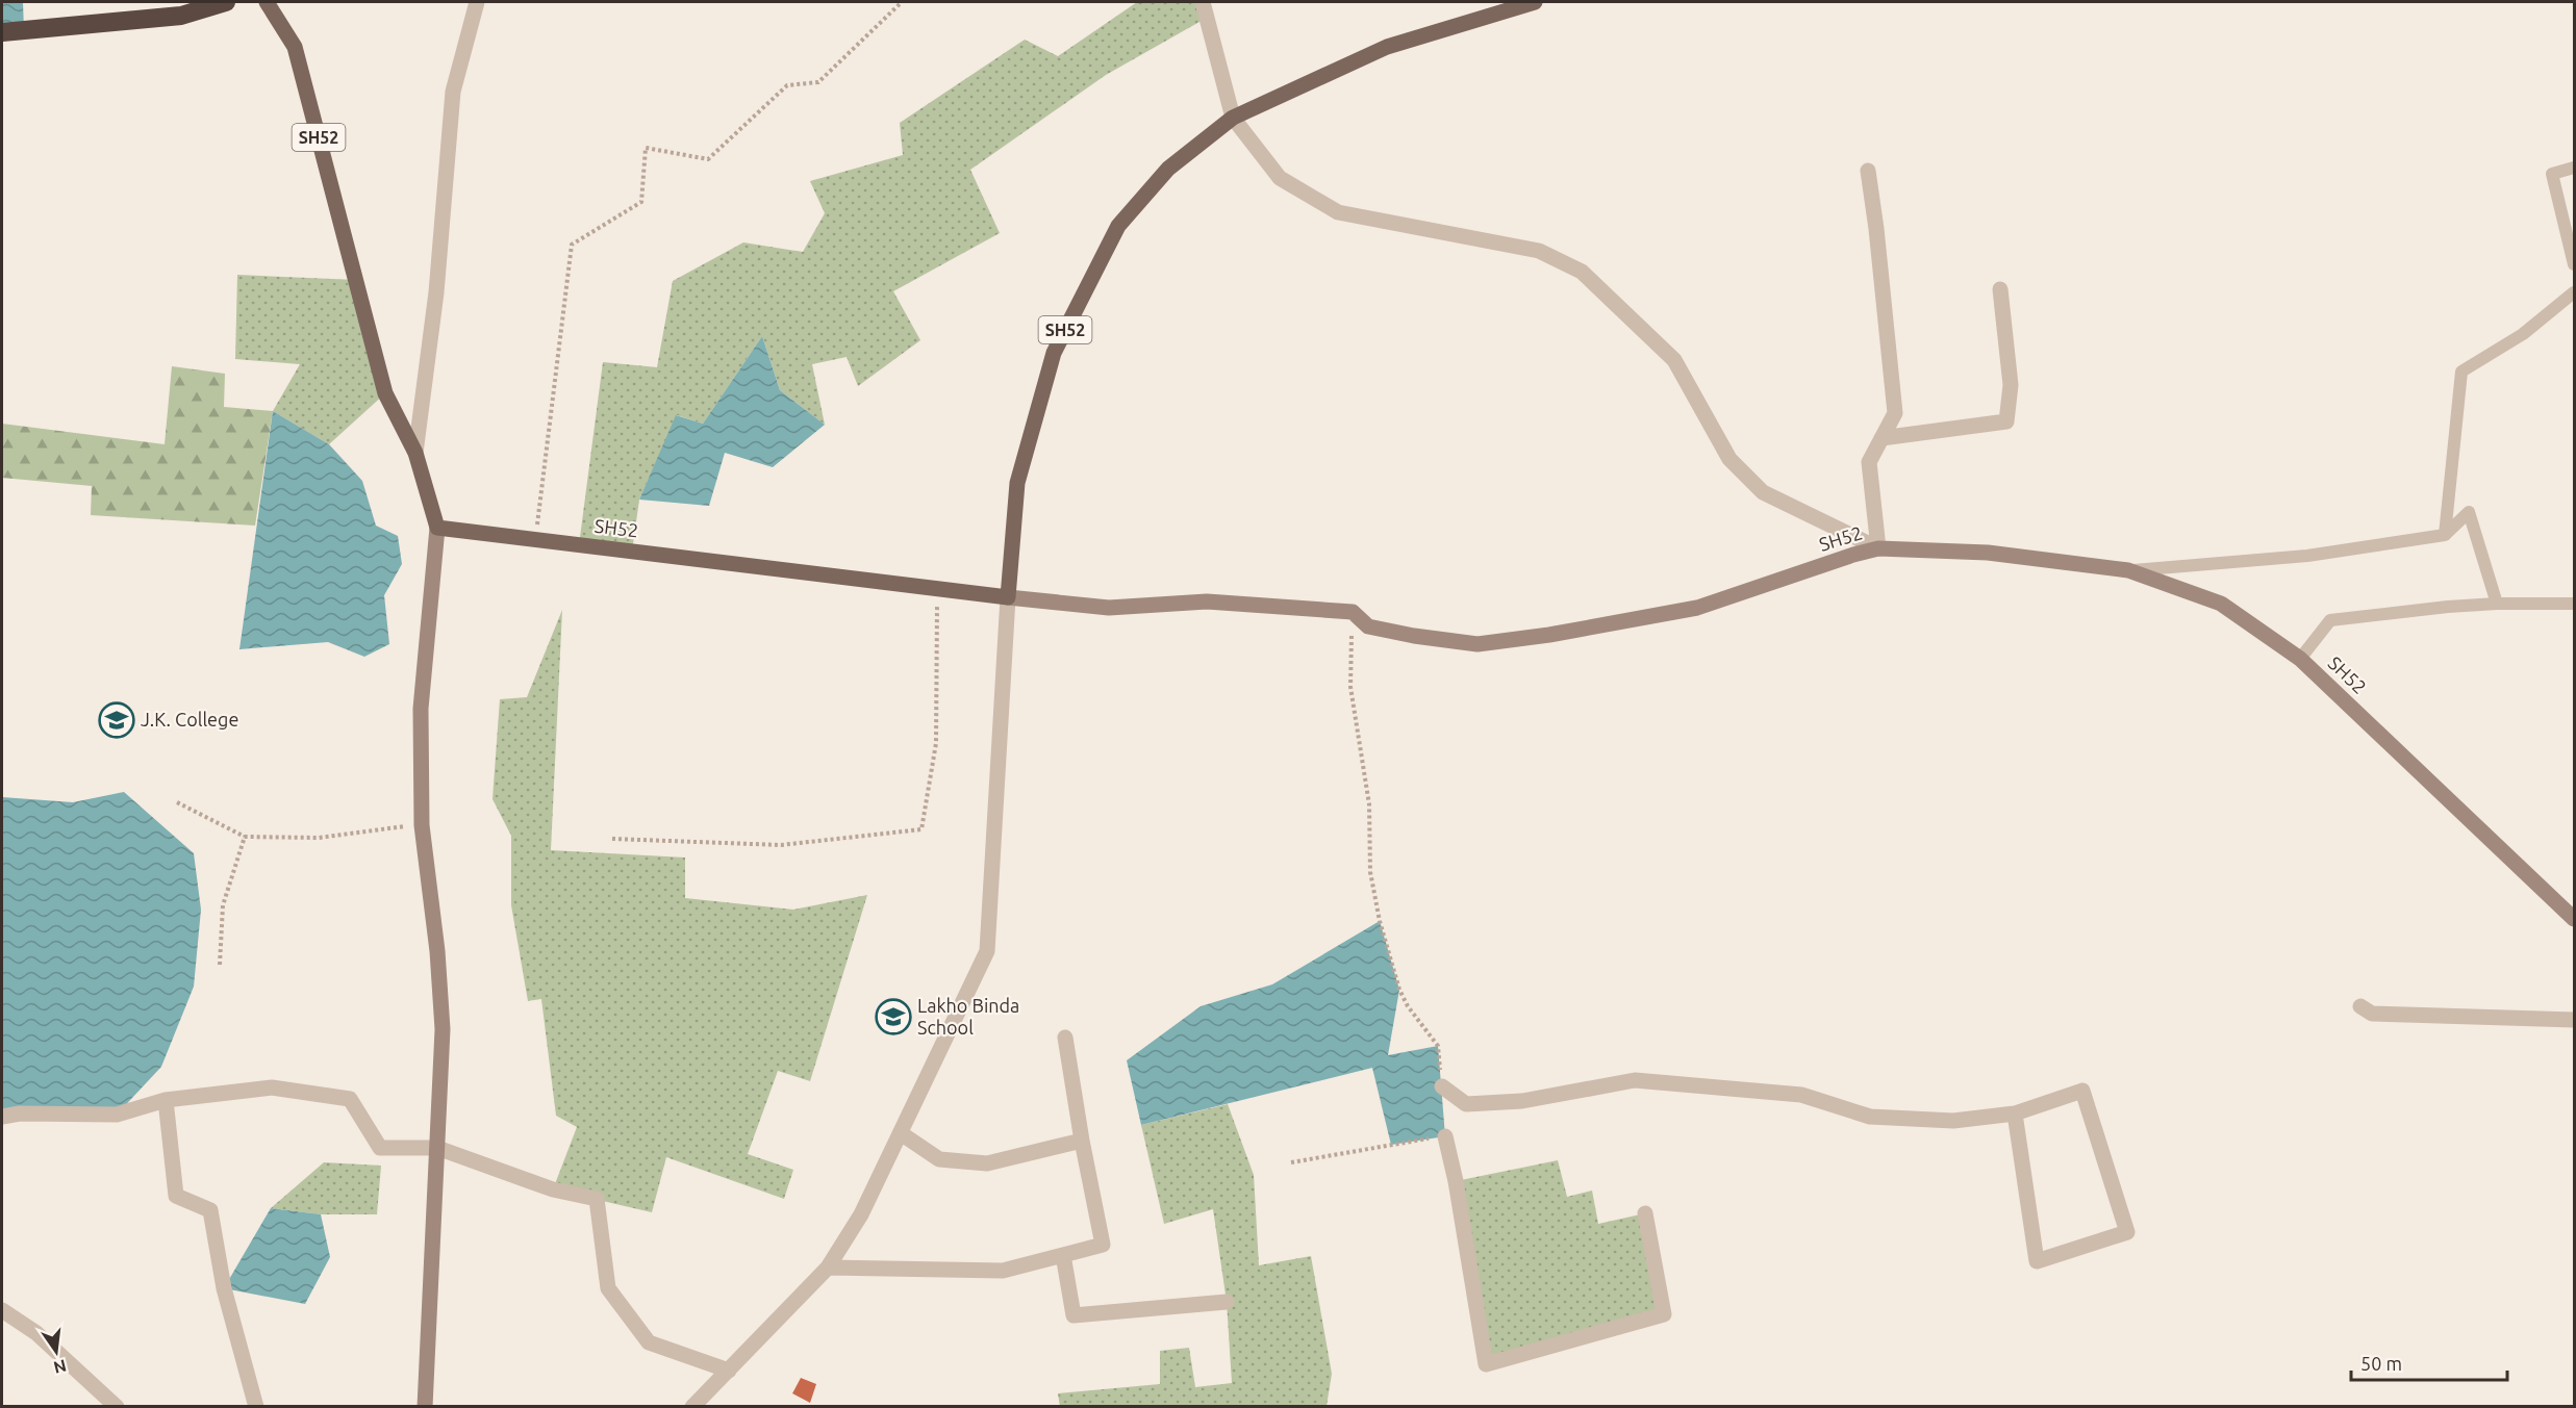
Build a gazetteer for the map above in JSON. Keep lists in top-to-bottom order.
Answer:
{
  "streets": {
    "main road": ["SH52"]
  },
  "places": {
    "school or university": ["J.K. College", "Lakho Binda School"]
  },
  "scale_bar": "50 m",
  "north": "bottom"
}
